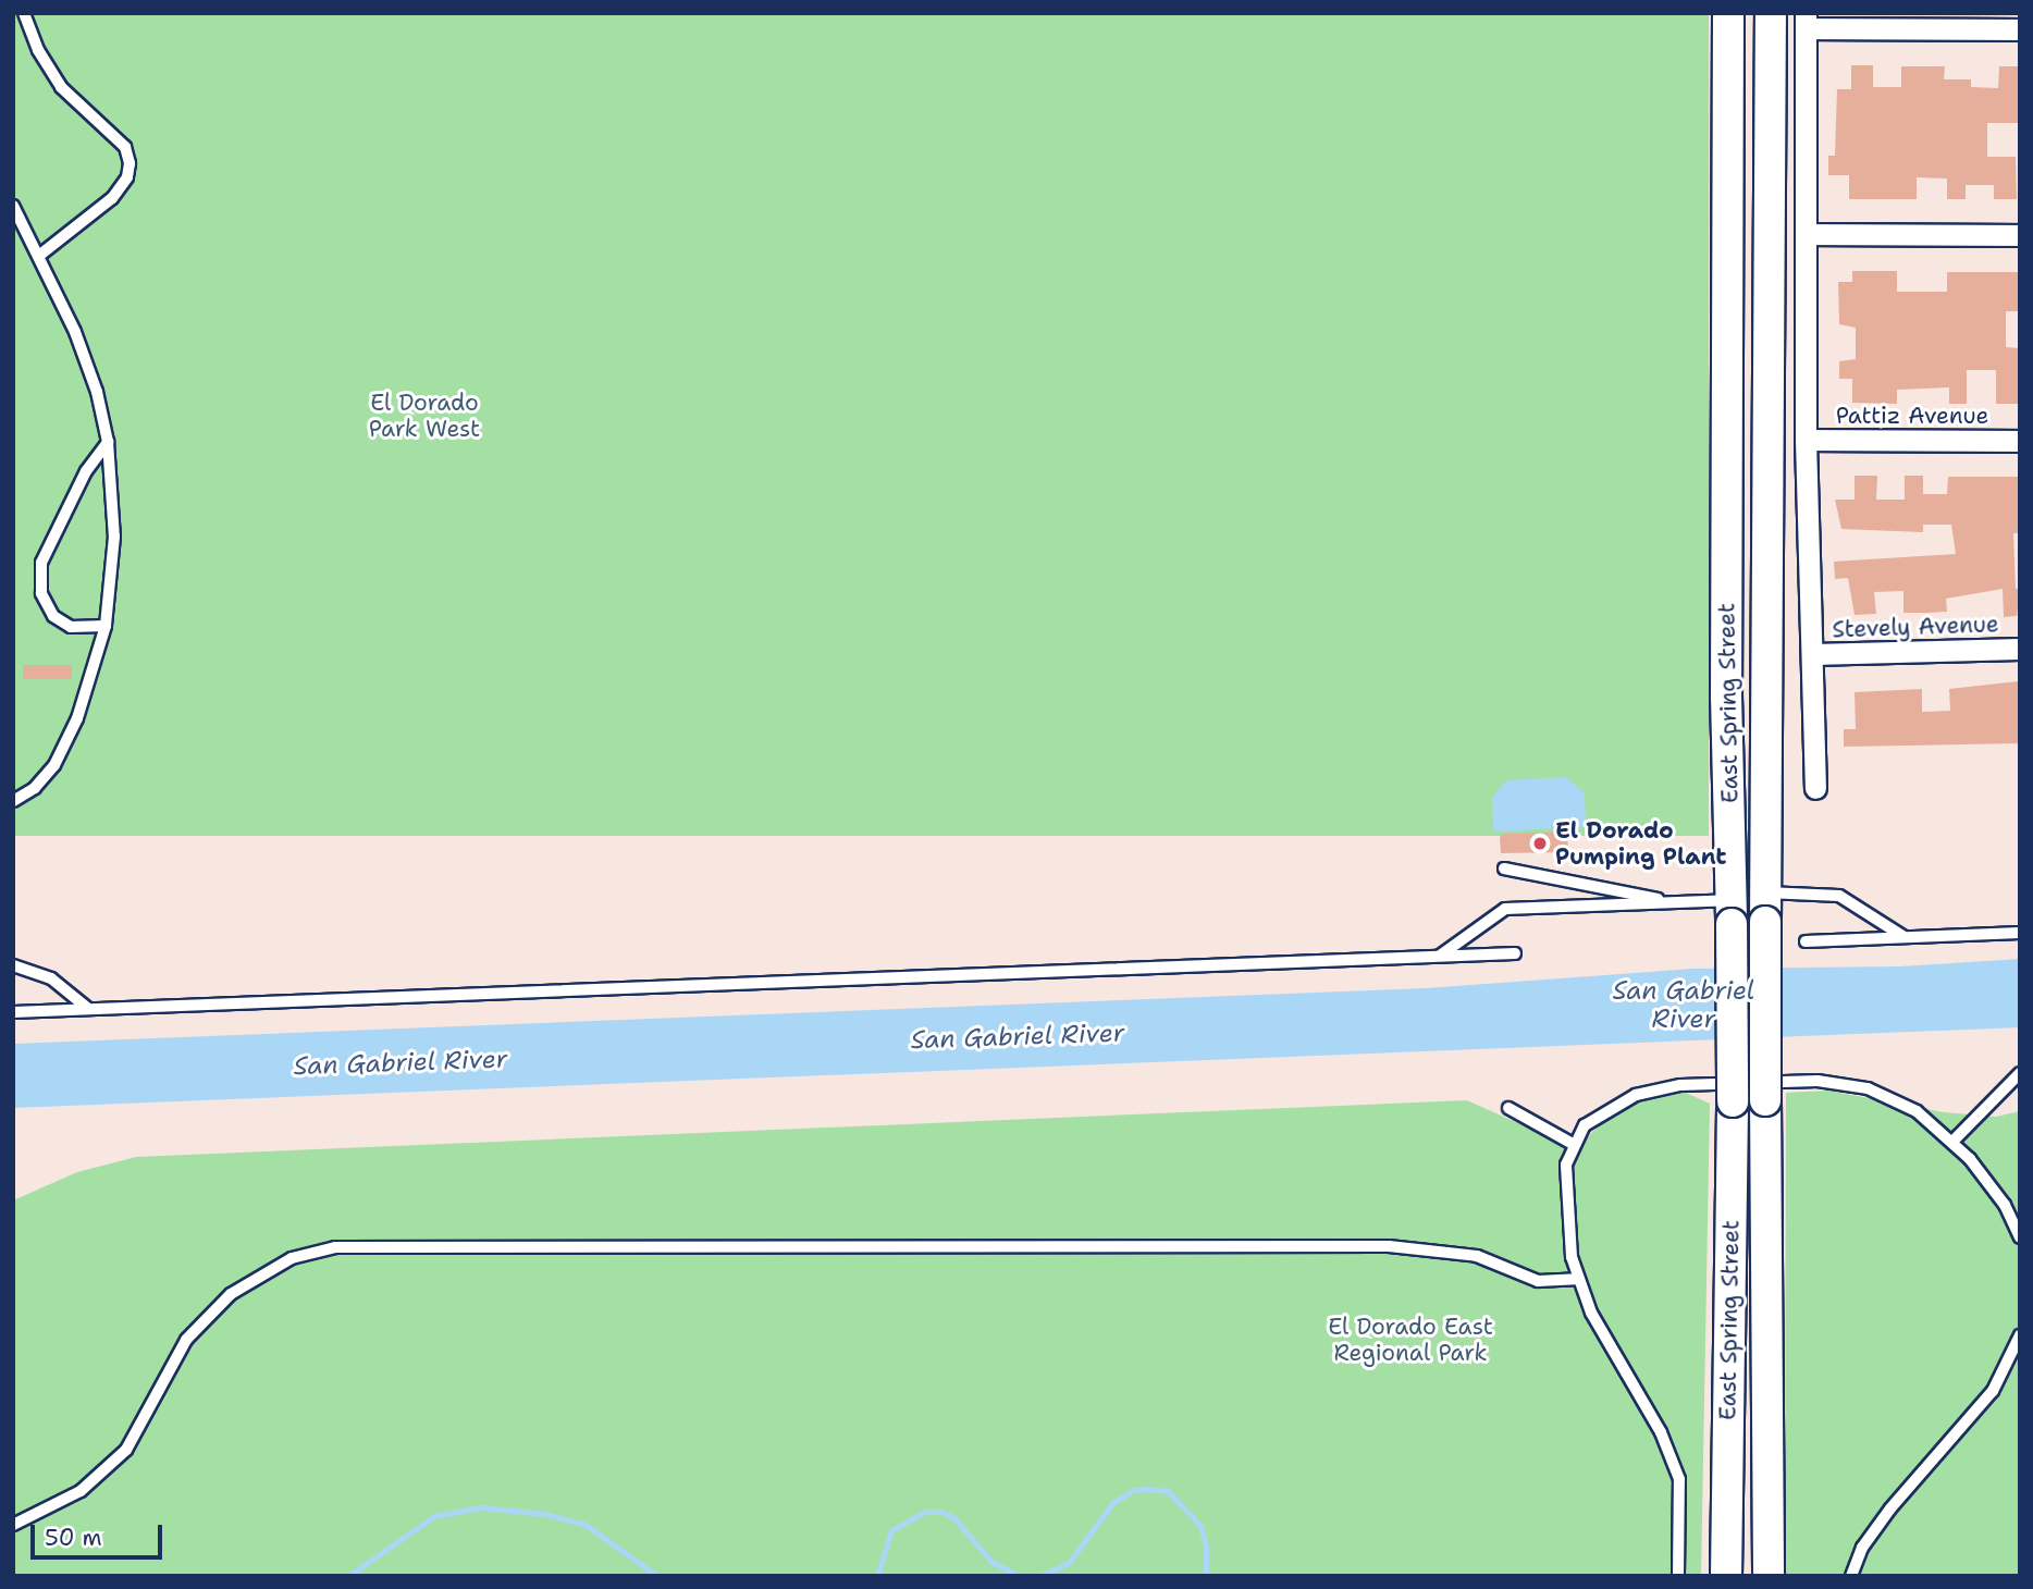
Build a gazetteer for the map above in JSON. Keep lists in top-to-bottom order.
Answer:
{
  "streets": {
    "main road": ["East Spring Street"],
    "street": ["Pattiz Avenue", "Stevely Avenue"]
  },
  "water": ["San Gabriel River"],
  "parks": ["El Dorado Park West", "El Dorado East Regional Park"],
  "places": ["El Dorado Pumping Plant"],
  "scale_bar": "50 m"
}
